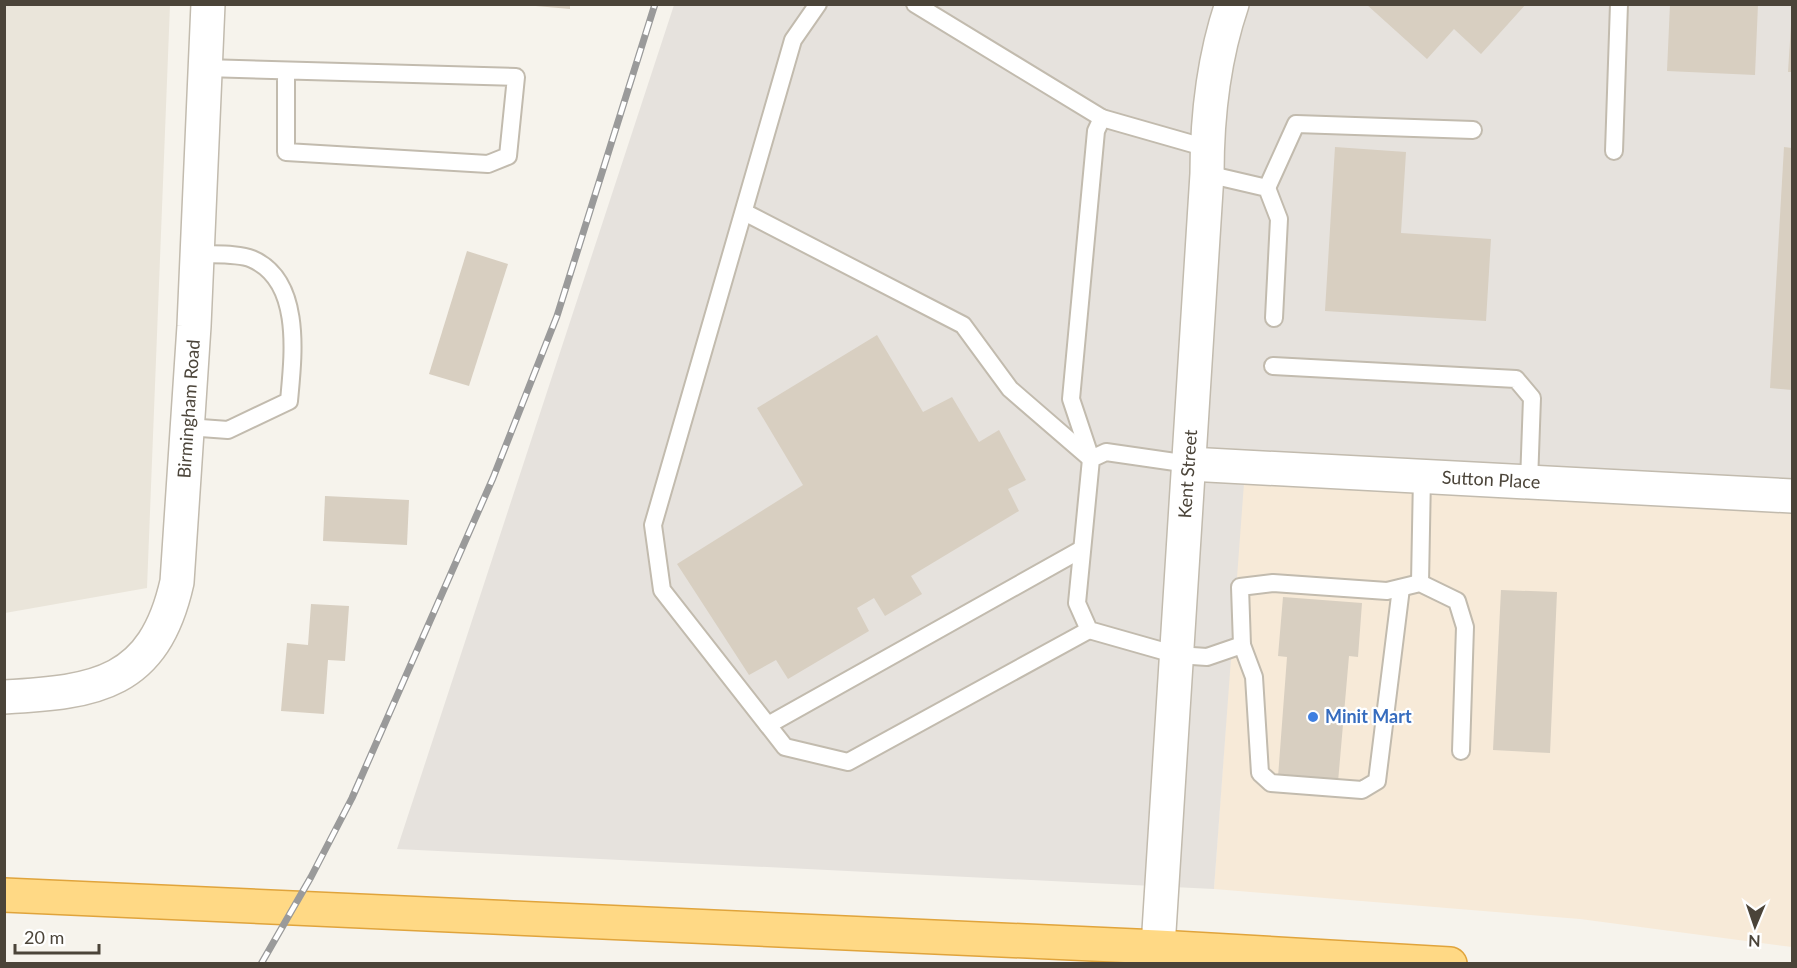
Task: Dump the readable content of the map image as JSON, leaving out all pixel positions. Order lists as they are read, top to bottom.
{
  "streets": {
    "street": ["Birmingham Road", "Kent Street", "Sutton Place"]
  },
  "crossings": [
    ["Kent Street", "Sutton Place"]
  ],
  "places": ["Minit Mart"],
  "scale_bar": "20 m",
  "north": "bottom"
}
